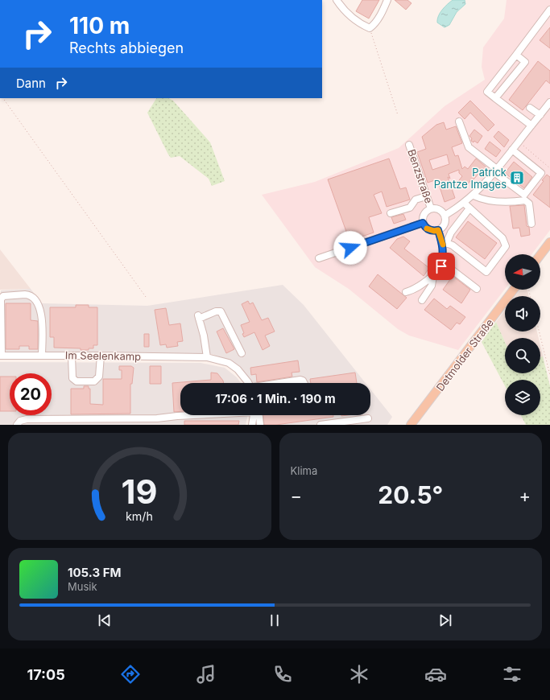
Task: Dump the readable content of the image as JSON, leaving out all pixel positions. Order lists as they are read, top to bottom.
{
  "streets": {
    "main road": ["Detmolder Straße"],
    "street": ["Benzstraße", "Im Seelenkamp"]
  },
  "places": {
    "building": ["Patrick Pantze Images"]
  },
  "north": "left",
  "page": {
    "turn": ["110 m", "Rechts abbiegen"],
    "then": "Dann",
    "limit": "20",
    "trip": "17:06 · 1 Min. · 190 m",
    "tile": "Klima",
    "heat": ["−", "20.5°", "+"],
    "song": ["105.3 FM", "Musik"],
    "tabs": "17:05",
    "gauge": ["19", "km/h"]
  }
}
